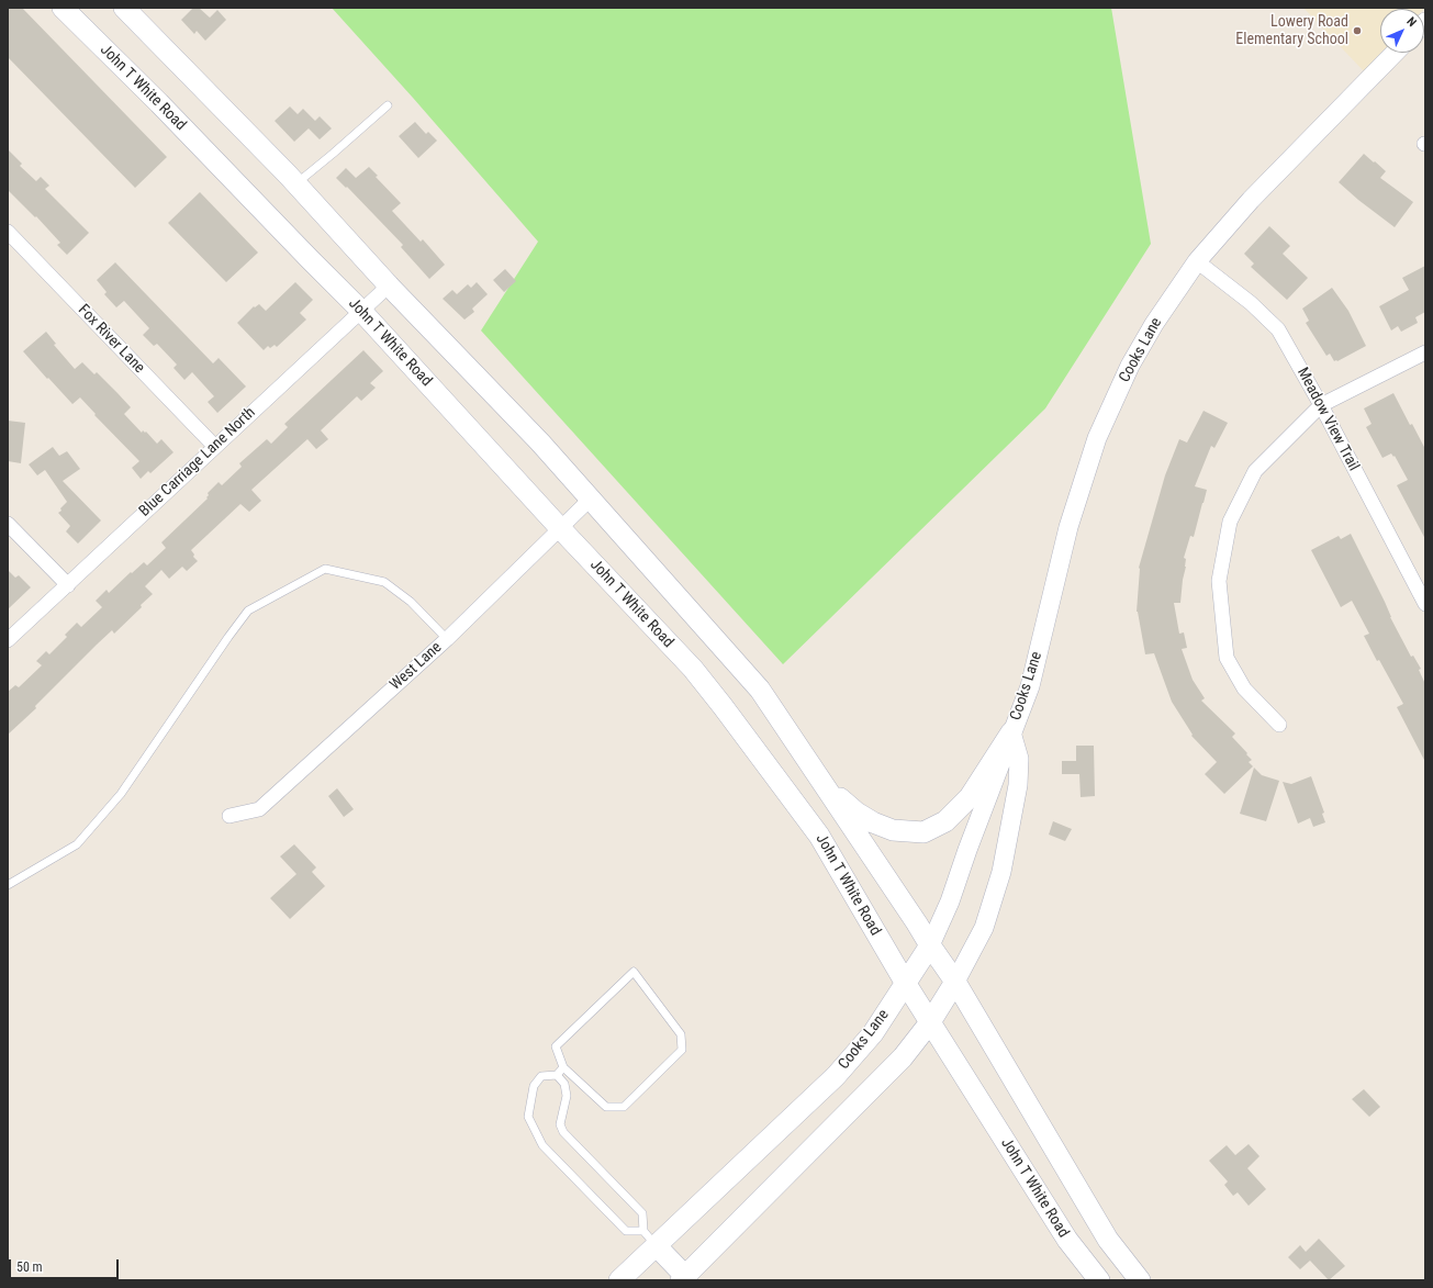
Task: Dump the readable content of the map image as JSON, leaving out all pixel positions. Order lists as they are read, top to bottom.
{
  "streets": {
    "main road": ["John T White Road", "Cooks Lane"],
    "street": [
      "Fox River Lane",
      "Meadow View Trail",
      "Blue Carriage Lane North",
      "West Lane"
    ]
  },
  "crossings": [
    ["John T White Road", "Cooks Lane"],
    ["John T White Road", "Blue Carriage Lane North"],
    ["John T White Road", "West Lane"],
    ["Fox River Lane", "Blue Carriage Lane North"],
    ["Cooks Lane", "Meadow View Trail"]
  ],
  "places": ["Lowery Road Elementary School"],
  "scale_bar": "50 m",
  "north": "top right"
}
